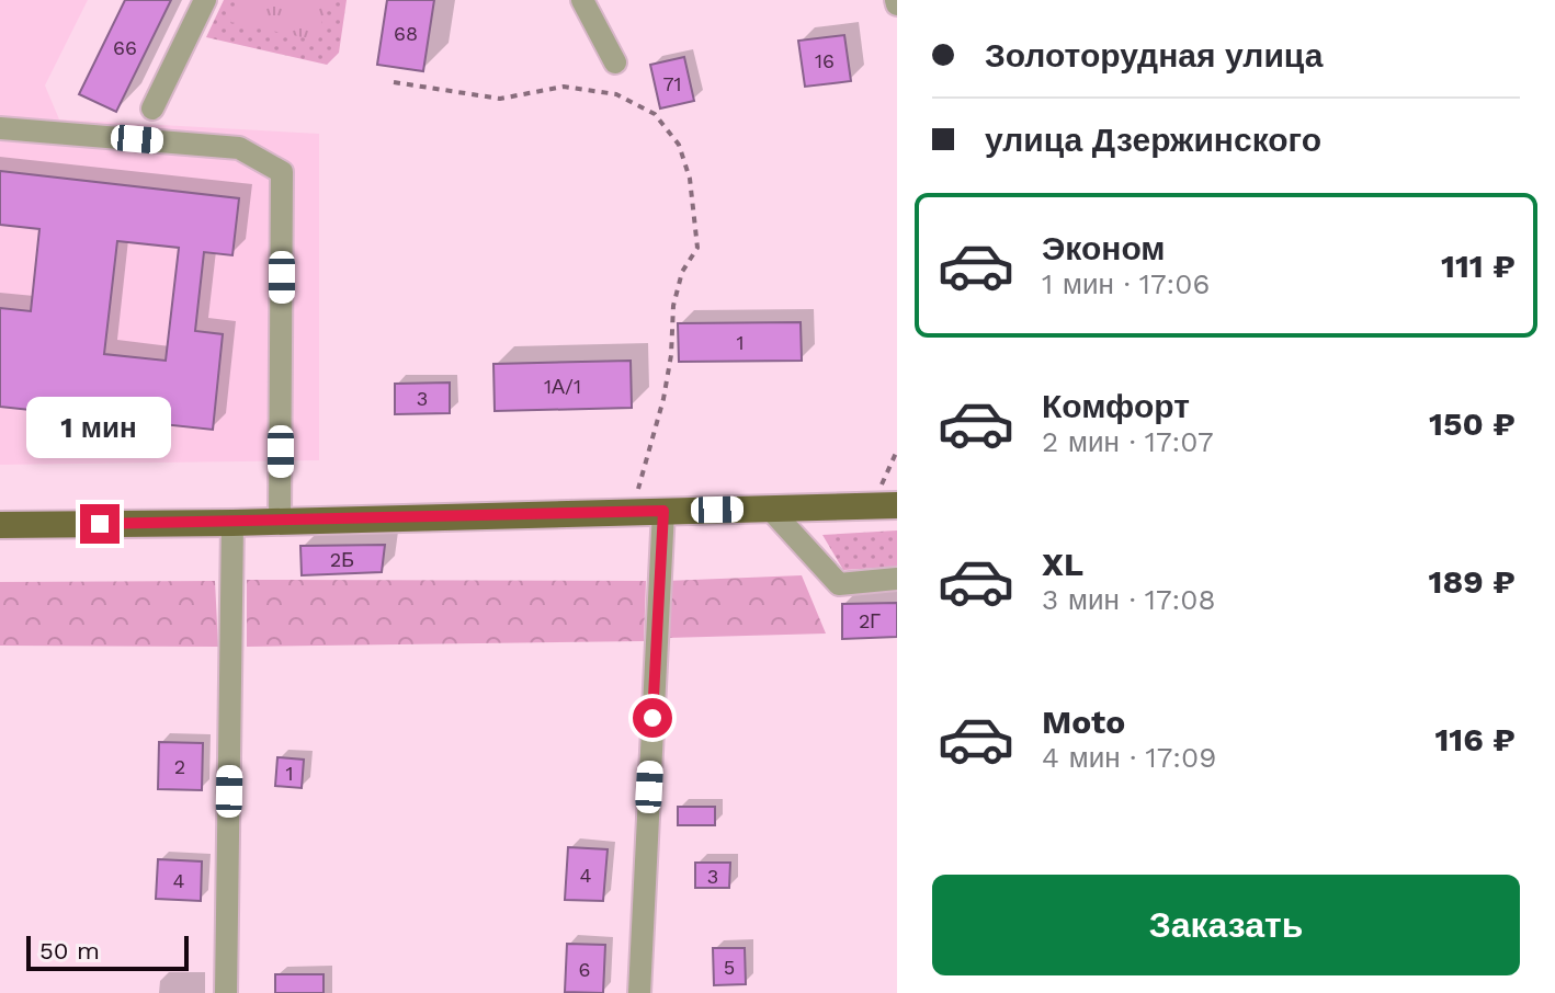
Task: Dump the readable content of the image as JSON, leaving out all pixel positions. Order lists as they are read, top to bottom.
{
  "house_numbers": [
    "68",
    "66",
    "16",
    "71",
    "1",
    "1А/1",
    "3",
    "2Б",
    "2Г",
    "2",
    "1",
    "4",
    "3",
    "4",
    "5",
    "6"
  ],
  "scale_bar": "50 m",
  "page": {
    "banner": ["Золоторудная улица", "улица Дзержинского"],
    "list": [
      {
        "name": "Эконом",
        "note": "1 мин · 17:06",
        "value": "111 ₽"
      },
      {
        "name": "Комфорт",
        "note": "2 мин · 17:07",
        "value": "150 ₽"
      },
      {
        "name": "XL",
        "note": "3 мин · 17:08",
        "value": "189 ₽"
      },
      {
        "name": "Moto",
        "note": "4 мин · 17:09",
        "value": "116 ₽"
      }
    ],
    "bubble": "1 мин",
    "buttons": "Заказать",
    "scale": "50 m"
  }
}
